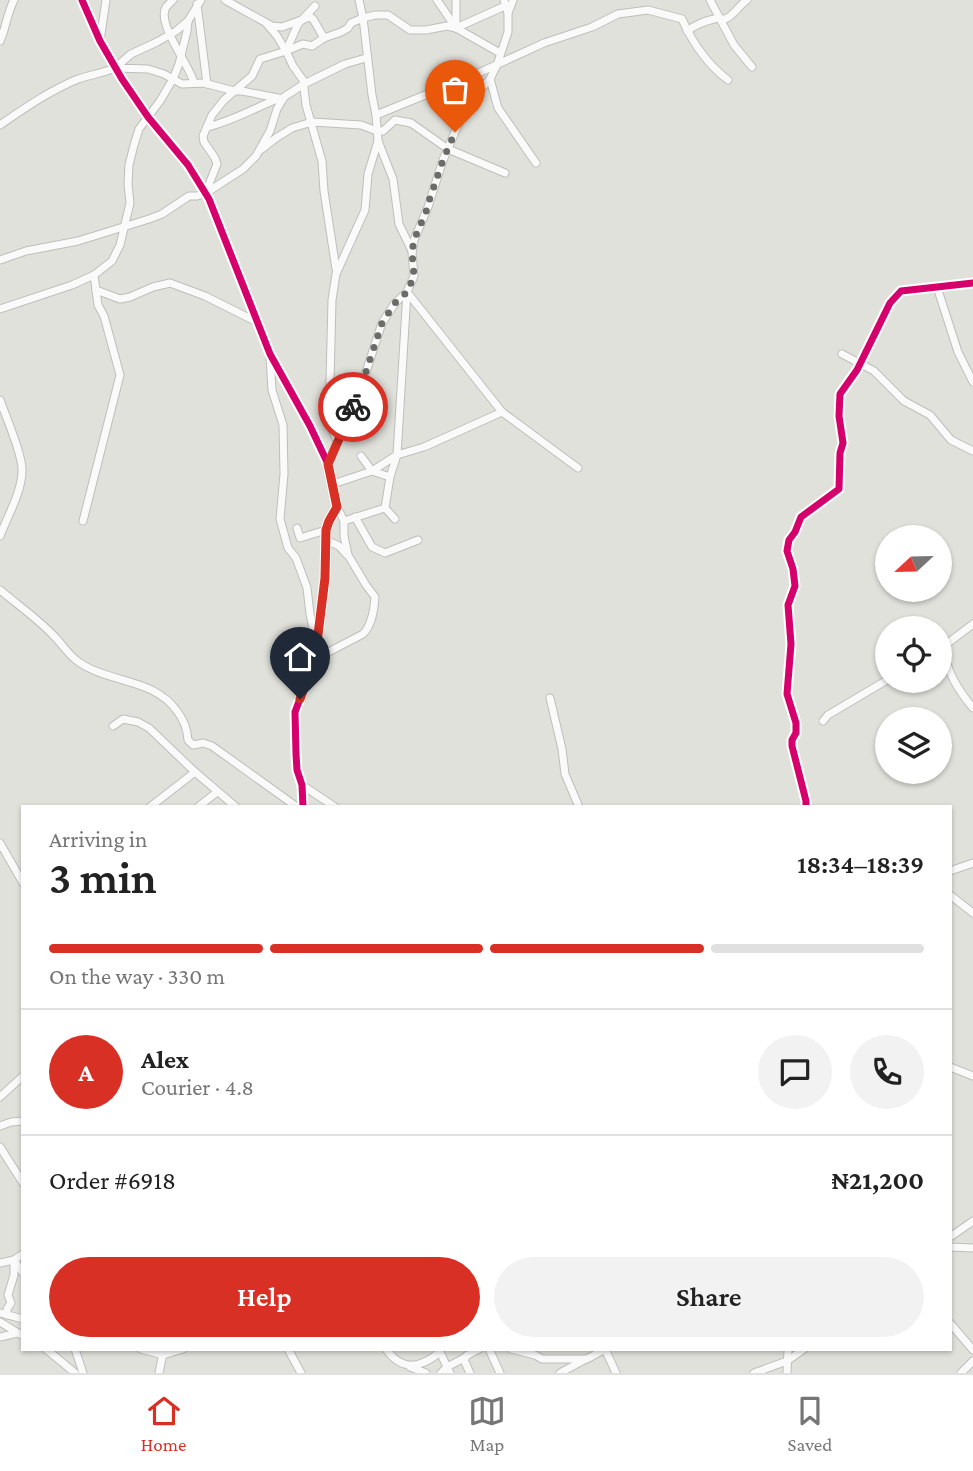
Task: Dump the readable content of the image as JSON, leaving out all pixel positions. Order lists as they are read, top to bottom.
{
  "north": "left",
  "page": {
    "heading": ["3 min", "Arriving in", "18:34–18:39"],
    "panel": [
      "Alex",
      "Courier · 4.8",
      "Order #6918",
      "₦21,200"
    ],
    "bar": "On the way · 330 m",
    "round": "A",
    "buttons": ["Help", "Share"],
    "tabs": ["Home", "Map", "Saved"]
  }
}
